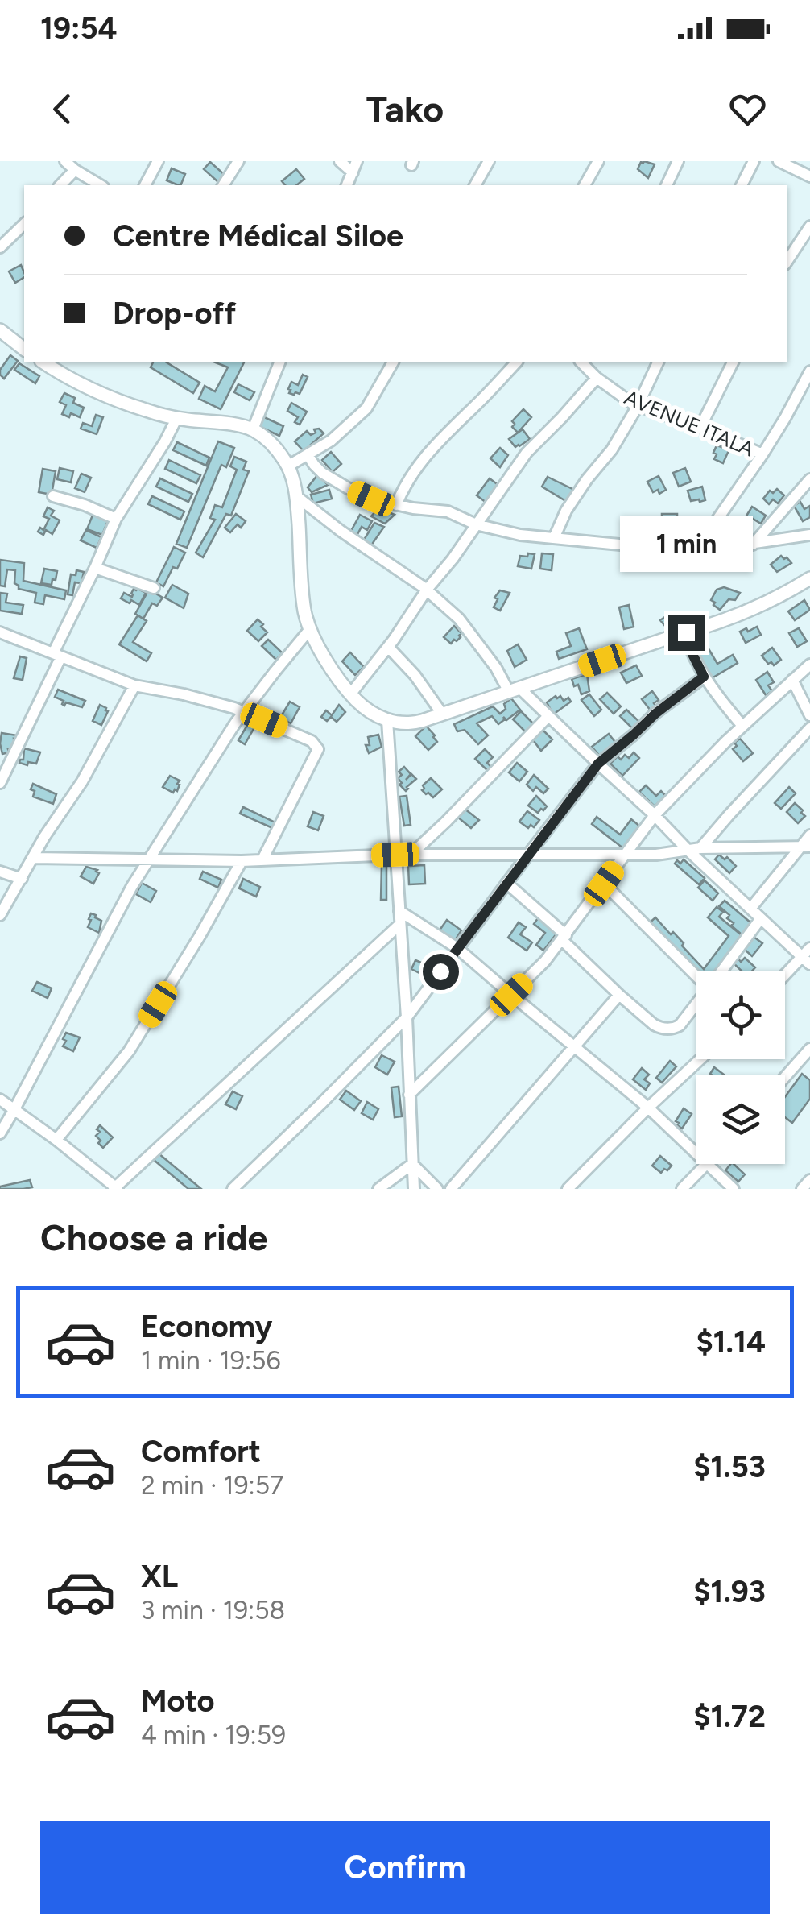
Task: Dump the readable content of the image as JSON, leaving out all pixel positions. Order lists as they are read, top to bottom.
{
  "streets": {
    "street": ["AVENUE ITALA"]
  },
  "page": {
    "status": "19:54",
    "header": "Tako",
    "banner": ["Centre Médical Siloe", "Drop-off"],
    "bubble": "1 min",
    "heading": "Choose a ride",
    "list": [
      {
        "name": "Economy",
        "note": "1 min · 19:56",
        "value": "$1.14"
      },
      {
        "name": "Comfort",
        "note": "2 min · 19:57",
        "value": "$1.53"
      },
      {
        "name": "XL",
        "note": "3 min · 19:58",
        "value": "$1.93"
      },
      {
        "name": "Moto",
        "note": "4 min · 19:59",
        "value": "$1.72"
      }
    ],
    "buttons": "Confirm"
  }
}
